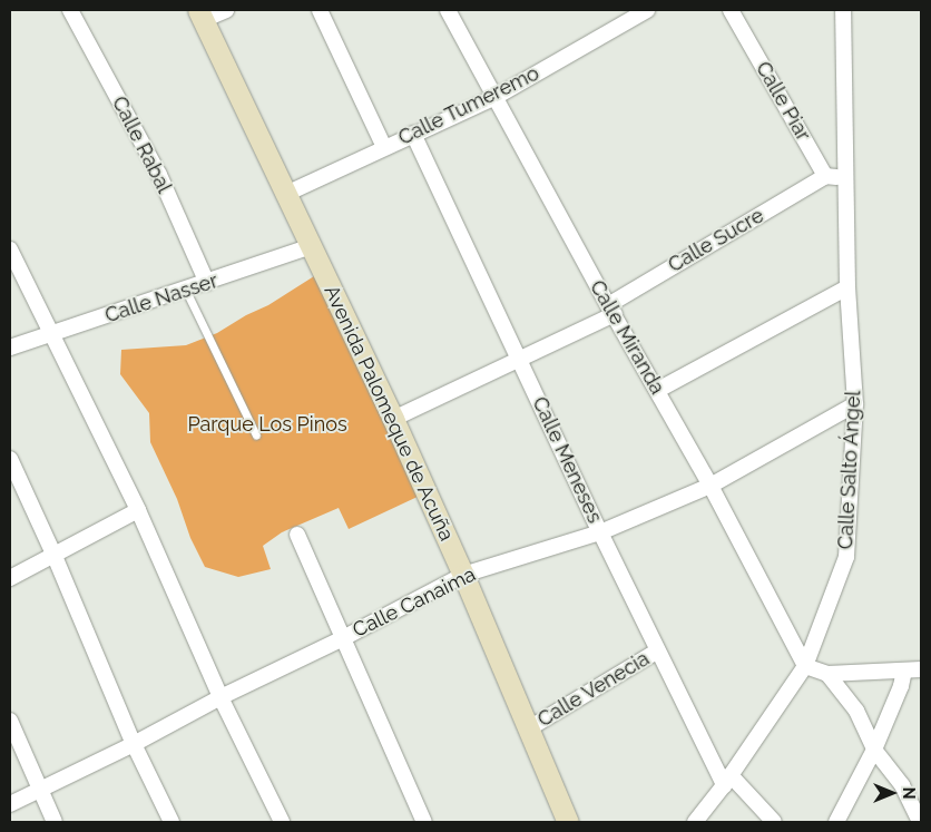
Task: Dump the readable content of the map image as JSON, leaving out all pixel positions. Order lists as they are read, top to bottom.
{
  "streets": {
    "street": [
      "Calle Piar",
      "Calle Tumeremo",
      "Calle Rabal",
      "Calle Sucre",
      "Calle Nasser",
      "Calle Miranda",
      "Avenida Palomeque de Acuña",
      "Calle Meneses",
      "Calle Salto Ángel",
      "Calle Canaima",
      "Calle Venecia"
    ]
  },
  "crossings": [
    ["Calle Piar", "Calle Sucre"],
    ["Calle Tumeremo", "Calle Miranda"],
    ["Calle Tumeremo", "Avenida Palomeque de Acuña"],
    ["Calle Tumeremo", "Calle Meneses"],
    ["Calle Rabal", "Calle Nasser"],
    ["Calle Sucre", "Calle Miranda"],
    ["Calle Sucre", "Avenida Palomeque de Acuña"],
    ["Calle Sucre", "Calle Meneses"],
    ["Calle Nasser", "Avenida Palomeque de Acuña"],
    ["Calle Miranda", "Calle Salto Ángel"],
    ["Calle Miranda", "Calle Canaima"],
    ["Avenida Palomeque de Acuña", "Calle Canaima"],
    ["Avenida Palomeque de Acuña", "Calle Venecia"],
    ["Calle Meneses", "Calle Salto Ángel"],
    ["Calle Meneses", "Calle Canaima"],
    ["Calle Meneses", "Calle Venecia"],
    ["Calle Salto Ángel", "Calle Canaima"]
  ],
  "parks": ["Parque Los Pinos"],
  "north": "right"
}
